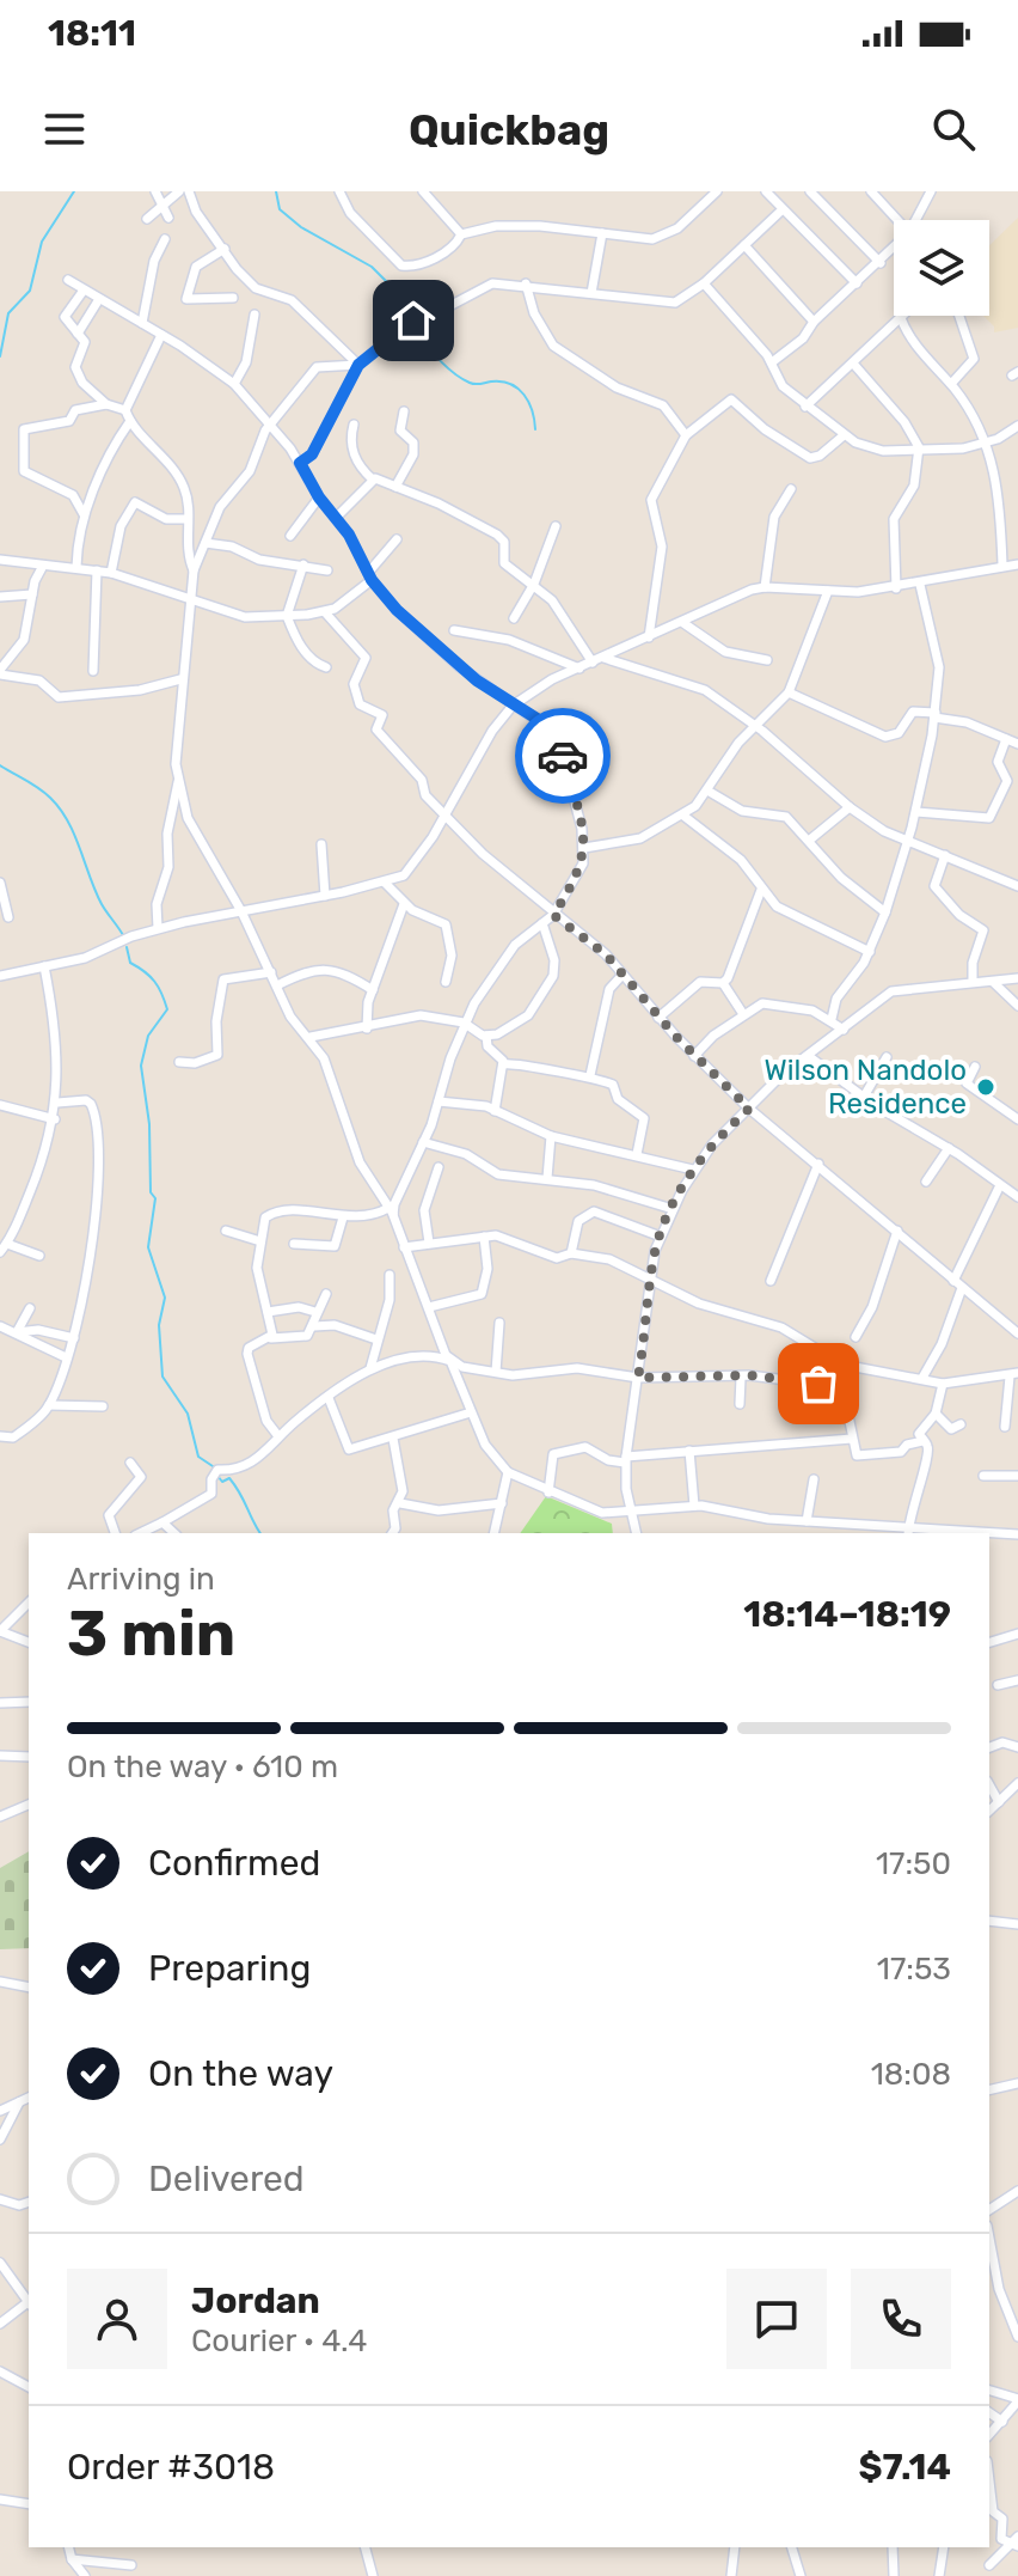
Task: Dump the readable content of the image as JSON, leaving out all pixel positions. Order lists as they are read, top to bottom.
{
  "places": ["Wilson Nandolo Residence"],
  "page": {
    "status": "18:11",
    "header": "Quickbag",
    "heading": ["3 min", "Arriving in", "18:14–18:19"],
    "panel": [
      "Jordan",
      "Courier · 4.4",
      "Order #3018",
      "$7.14"
    ],
    "bar": "On the way · 610 m",
    "list": [
      ["Confirmed", "17:50"],
      ["Preparing", "17:53"],
      ["On the way", "18:08"],
      "Delivered"
    ]
  }
}
